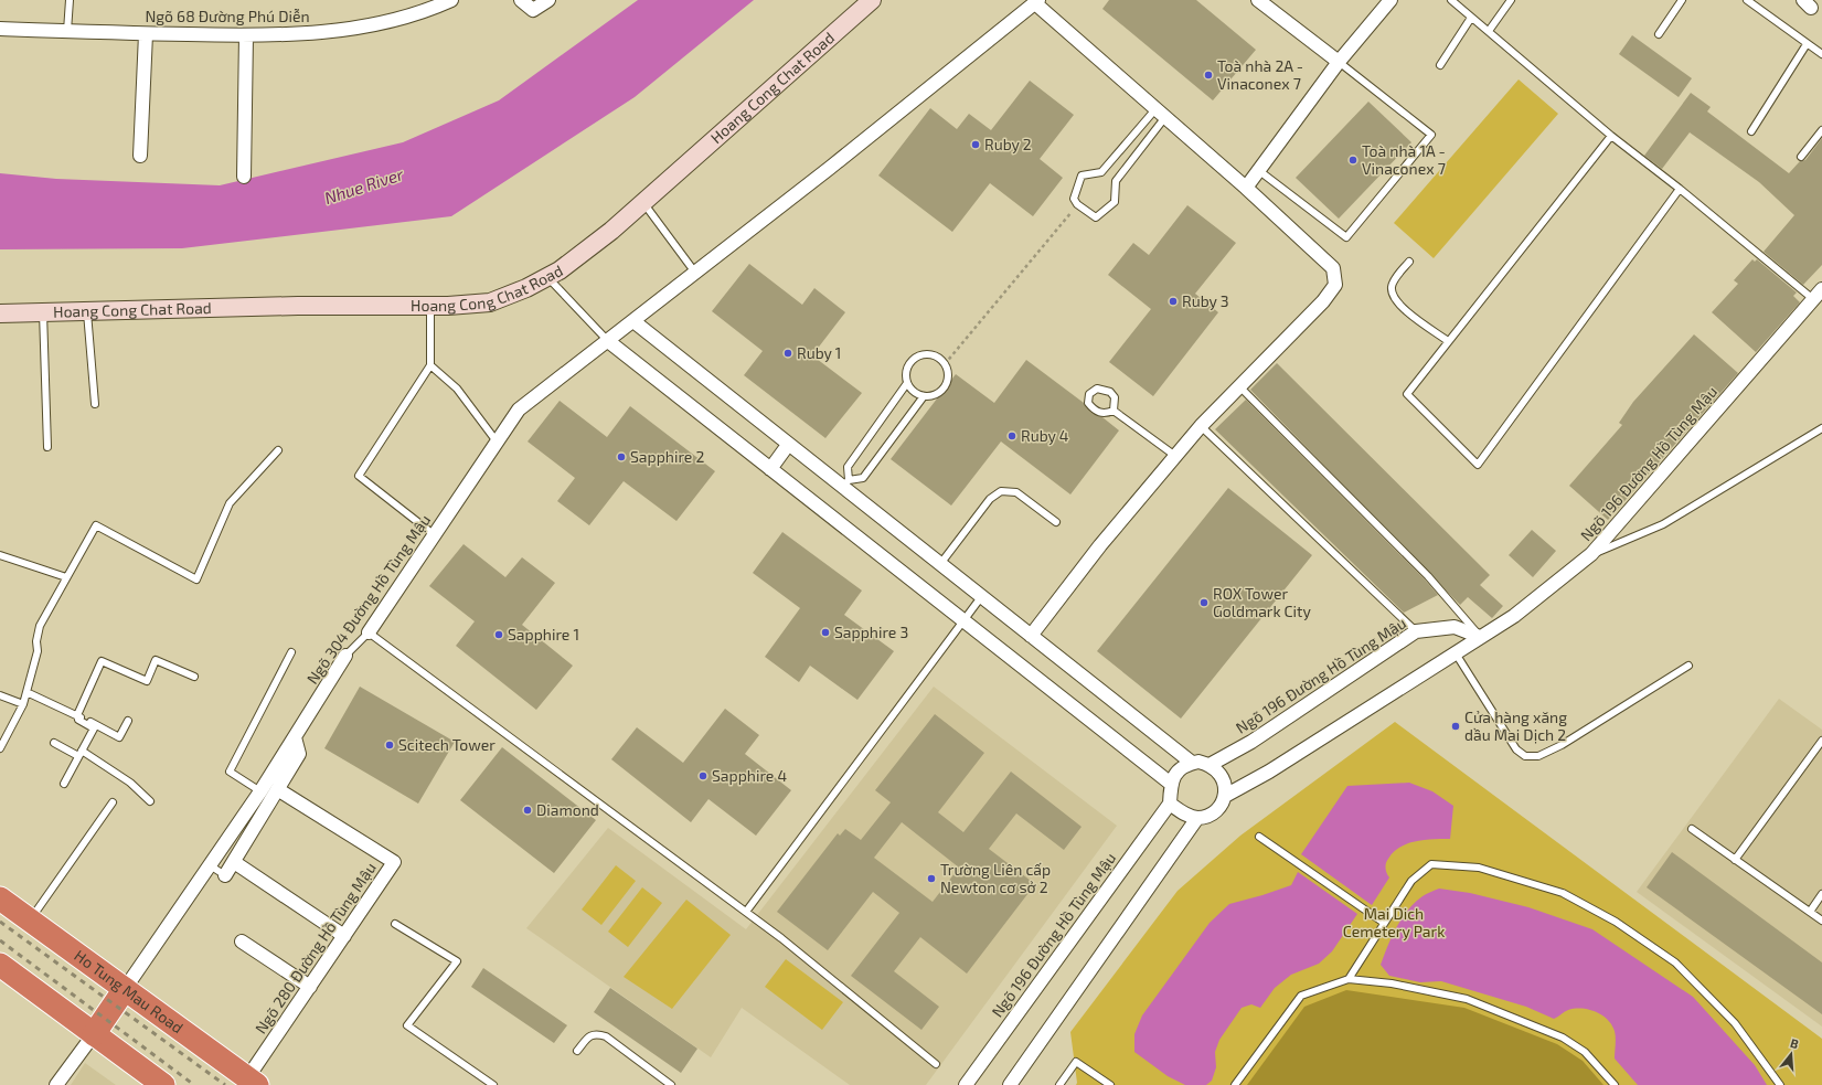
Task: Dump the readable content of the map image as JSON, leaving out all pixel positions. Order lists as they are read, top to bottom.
{
  "streets": {
    "highway": ["Ho Tung Mau Road"],
    "street": [
      "Ngõ 68 Đường Phú Diễn",
      "Hoang Cong Chat Road",
      "Ngõ 196 Đường Hồ Tùng Mậu",
      "Ngõ 304 Đường Hồ Tùng Mậu",
      "Ngõ 280 Đường Hồ Tùng Mậu"
    ]
  },
  "crossings": [
    ["Ngõ 304 Đường Hồ Tùng Mậu", "Ho Tung Mau Road"],
    ["Ngõ 280 Đường Hồ Tùng Mậu", "Ho Tung Mau Road"]
  ],
  "water": ["Nhue River"],
  "parks": ["Mai Dich Cemetery Park"],
  "places": [
    "Toà nhà 2A - Vinaconex 7",
    "Ruby 2",
    "Toà nhà 1A - Vinaconex 7",
    "Ruby 3",
    "Ruby 1",
    "Ruby 4",
    "Sapphire 2",
    "ROX Tower Goldmark City",
    "Sapphire 3",
    "Sapphire 1",
    "Cửa hàng xăng dầu Mai Dịch 2",
    "Scitech Tower",
    "Sapphire 4",
    "Diamond",
    "Trường Liên cấp Newton cơ sở 2"
  ],
  "north": "top"
}
